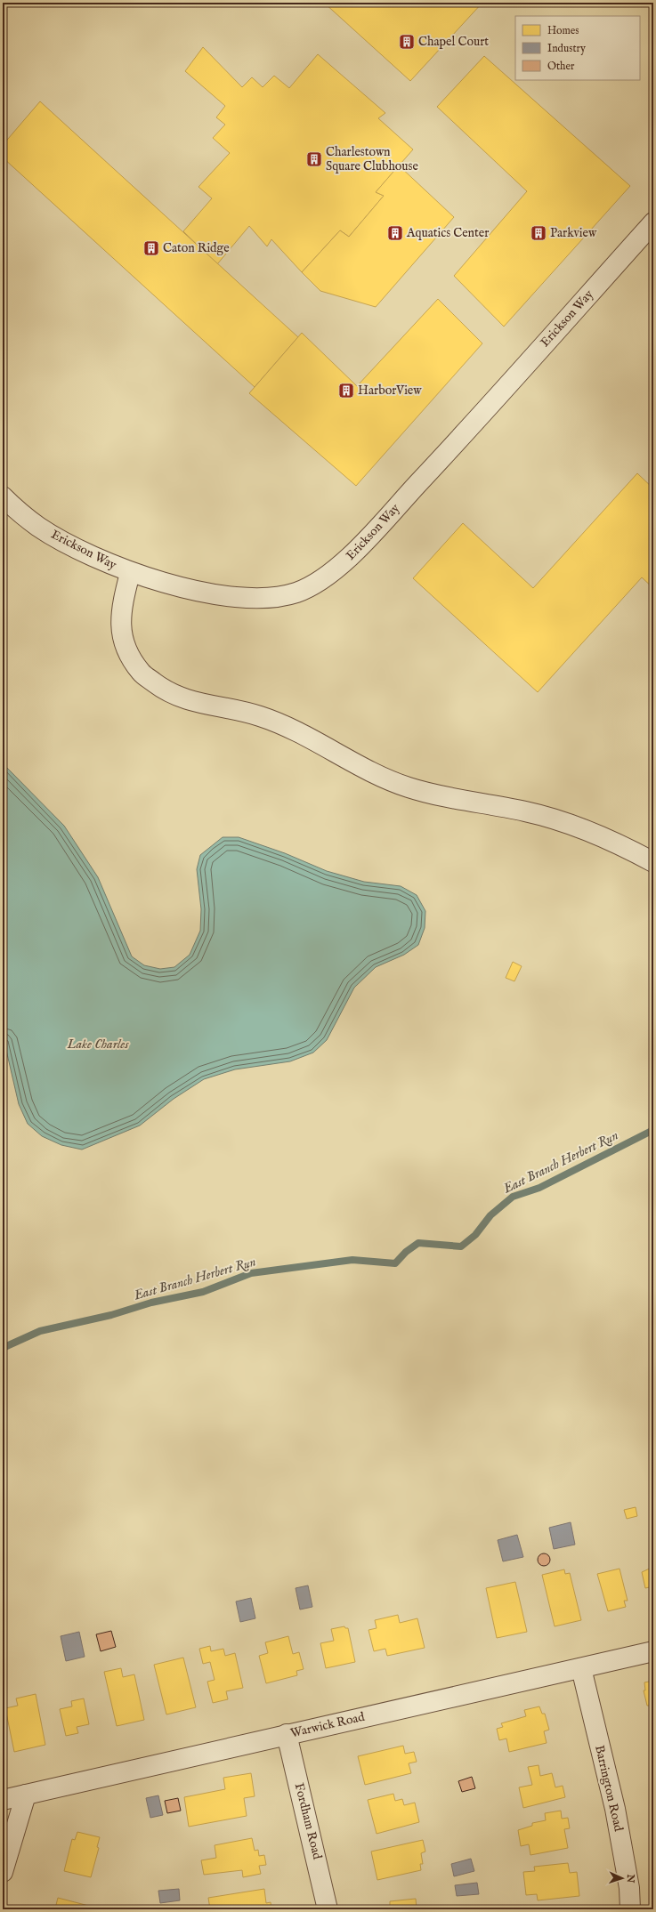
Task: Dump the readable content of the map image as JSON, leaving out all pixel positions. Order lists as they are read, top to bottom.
{
  "streets": {
    "street": [
      "Erickson Way",
      "Warwick Road",
      "Barrington Road",
      "Fordham Road"
    ]
  },
  "crossings": [
    ["Warwick Road", "Barrington Road"],
    ["Warwick Road", "Fordham Road"]
  ],
  "water": ["Lake Charles", "East Branch Herbert Run"],
  "places": {
    "building": [
      "Chapel Court",
      "Charlestown Square Clubhouse",
      "Aquatics Center",
      "Parkview",
      "Caton Ridge",
      "HarborView"
    ]
  },
  "legend": ["Homes", "Industry", "Other"],
  "north": "right"
}
